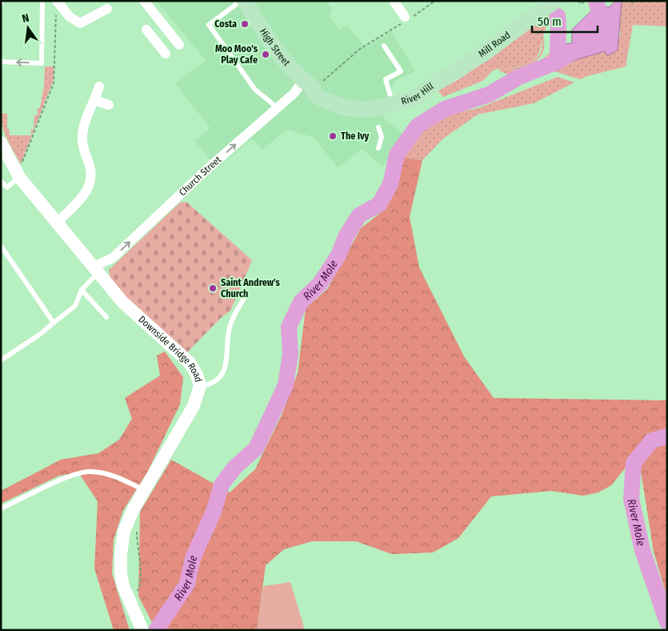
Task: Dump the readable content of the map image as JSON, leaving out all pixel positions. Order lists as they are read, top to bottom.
{
  "streets": {
    "main road": ["Mill Road", "High Street", "River Hill"],
    "street": ["Church Street", "Downside Bridge Road"]
  },
  "crossings": [
    ["Mill Road", "River Hill"],
    ["High Street", "River Hill"],
    ["High Street", "Church Street"],
    ["River Hill", "Church Street"],
    ["Church Street", "Downside Bridge Road"]
  ],
  "one_way": ["Church Street"],
  "water": ["River Mole"],
  "places": [
    "Costa",
    "Moo Moo's Play Cafe",
    "The Ivy",
    "Saint Andrew's Church"
  ],
  "scale_bar": "50 m",
  "north": "top"
}
